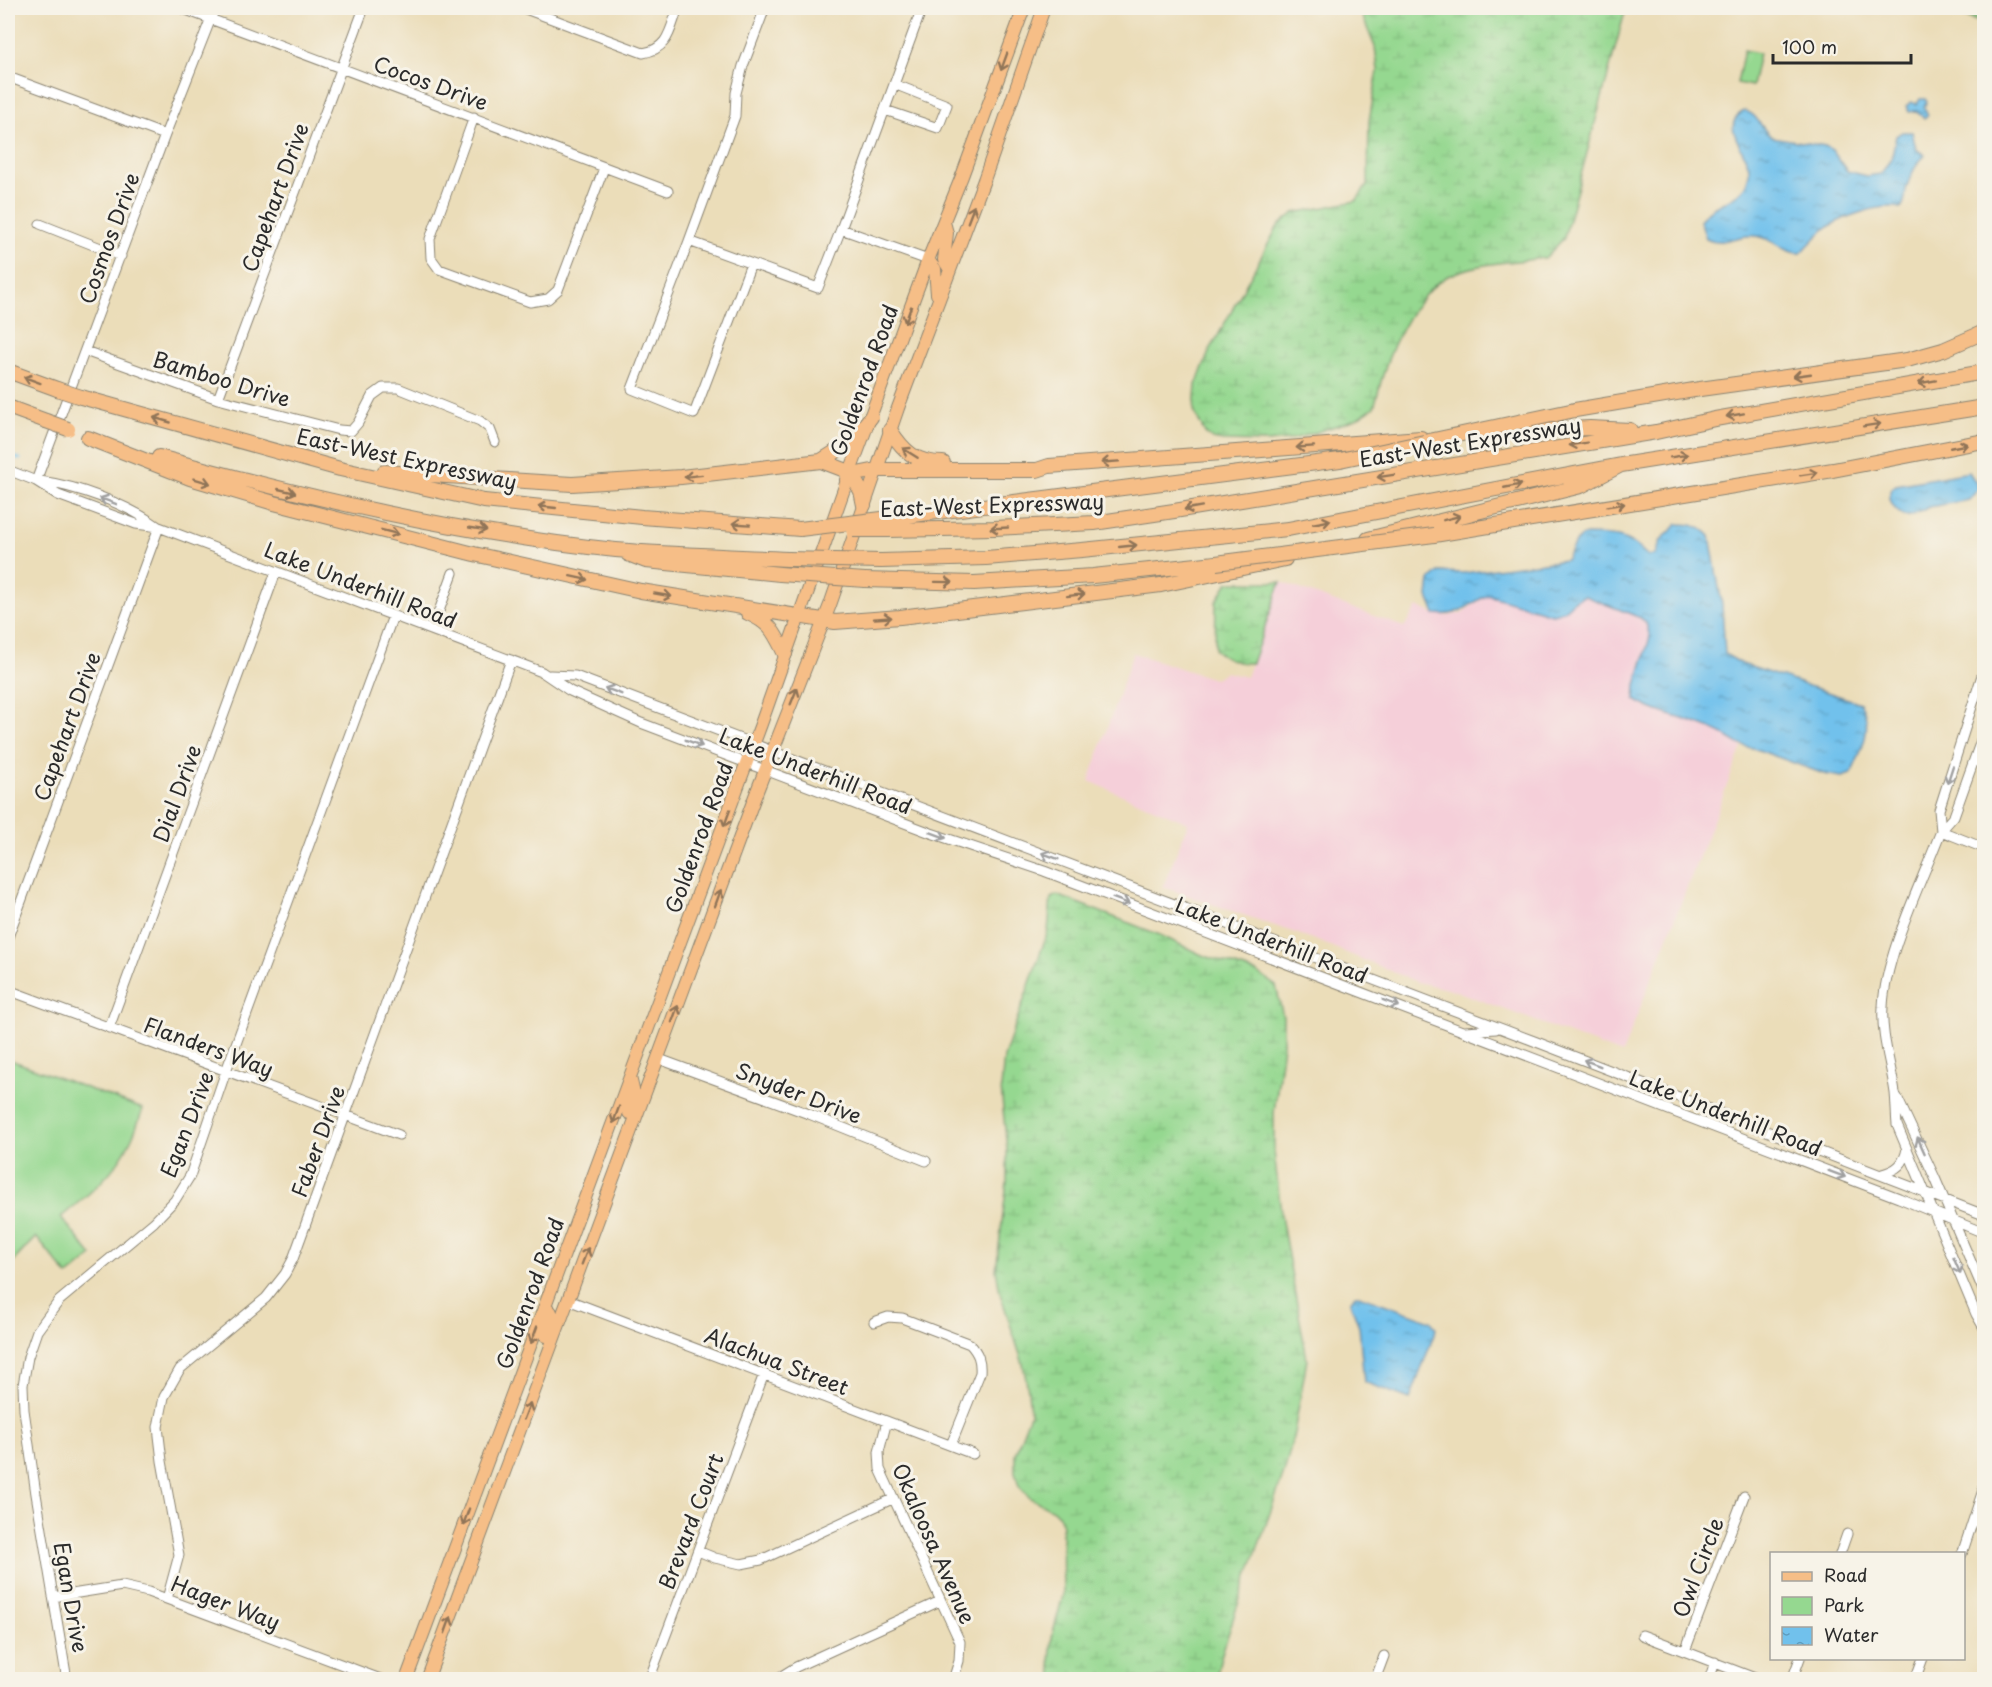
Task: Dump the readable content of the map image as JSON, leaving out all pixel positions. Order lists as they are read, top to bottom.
{
  "streets": {
    "highway": ["East-West Expressway"],
    "main road": ["Goldenrod Road"],
    "street": [
      "Cocos Drive",
      "Capehart Drive",
      "Cosmos Drive",
      "Bamboo Drive",
      "Lake Underhill Road",
      "Dial Drive",
      "Flanders Way",
      "Snyder Drive",
      "Egan Drive",
      "Faber Drive",
      "Alachua Street",
      "Brevard Court",
      "Okaloosa Avenue",
      "Owl Circle",
      "Hager Way"
    ]
  },
  "crossings": [
    ["Cocos Drive", "Capehart Drive"],
    ["Cocos Drive", "Cosmos Drive"],
    ["Capehart Drive", "Bamboo Drive"],
    ["Capehart Drive", "Lake Underhill Road"],
    ["Cosmos Drive", "Bamboo Drive"],
    ["Cosmos Drive", "Lake Underhill Road"],
    ["Goldenrod Road", "Lake Underhill Road"],
    ["Goldenrod Road", "Snyder Drive"],
    ["Goldenrod Road", "Alachua Street"],
    ["Lake Underhill Road", "Dial Drive"],
    ["Lake Underhill Road", "Egan Drive"],
    ["Lake Underhill Road", "Faber Drive"],
    ["Dial Drive", "Flanders Way"],
    ["Flanders Way", "Egan Drive"],
    ["Flanders Way", "Faber Drive"],
    ["Egan Drive", "Hager Way"],
    ["Faber Drive", "Hager Way"],
    ["Alachua Street", "Brevard Court"],
    ["Alachua Street", "Okaloosa Avenue"]
  ],
  "legend": ["Road", "Park", "Water"],
  "scale_bar": "100 m"
}
